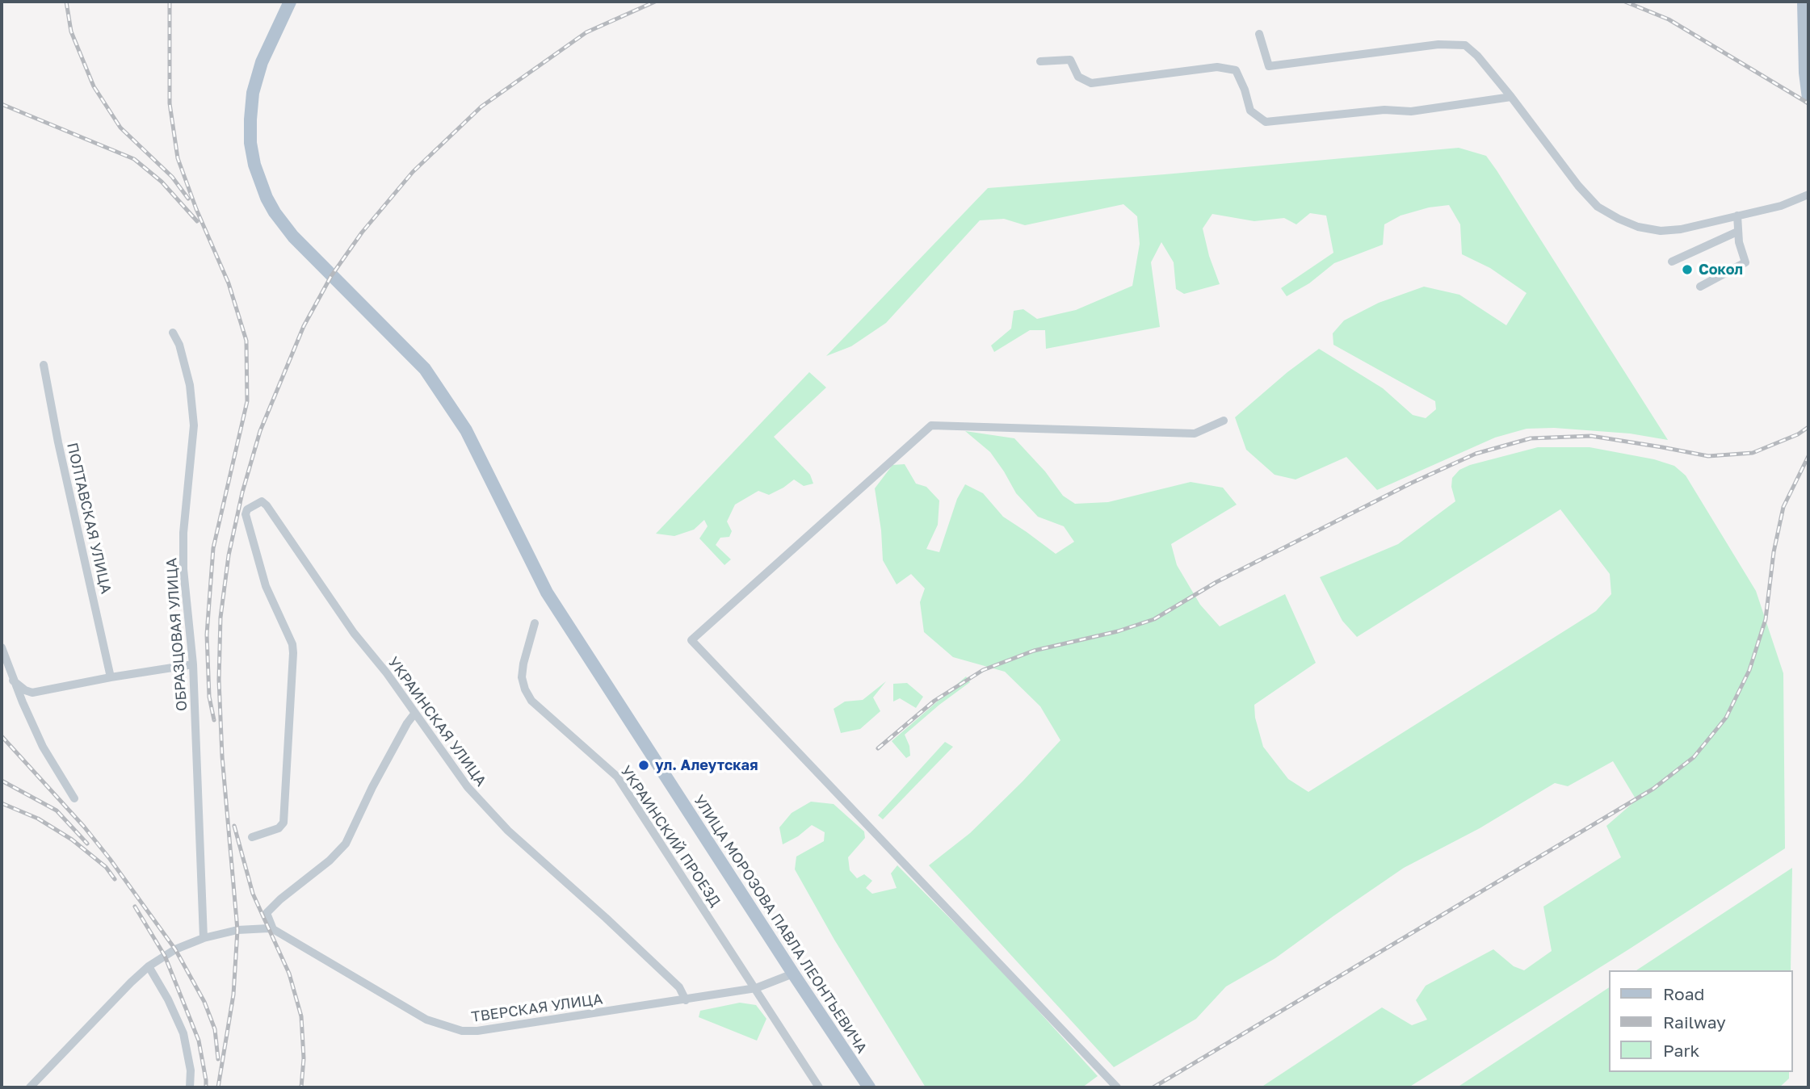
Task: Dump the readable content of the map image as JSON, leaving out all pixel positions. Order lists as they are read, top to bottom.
{
  "streets": {
    "main road": ["УЛИЦА МОРОЗОВА ПАВЛА ЛЕОНТЬЕВИЧА"],
    "street": [
      "ПОЛТАВСКАЯ УЛИЦА",
      "ОБРАЗЦОВАЯ УЛИЦА",
      "УКРАИНСКАЯ УЛИЦА",
      "УКРАИНСКИЙ ПРОЕЗД",
      "ТВЕРСКАЯ УЛИЦА"
    ]
  },
  "crossings": [
    ["УКРАИНСКАЯ УЛИЦА", "ТВЕРСКАЯ УЛИЦА"],
    ["УКРАИНСКИЙ ПРОЕЗД", "ТВЕРСКАЯ УЛИЦА"],
    ["УЛИЦА МОРОЗОВА ПАВЛА ЛЕОНТЬЕВИЧА", "ТВЕРСКАЯ УЛИЦА"]
  ],
  "places": ["Сокол", "ул. Алеутская"],
  "legend": ["Road", "Railway", "Park"]
}
